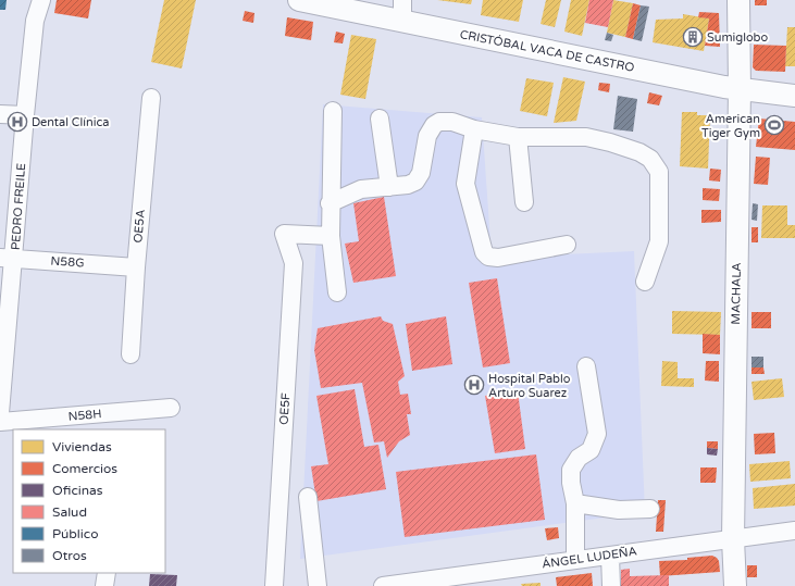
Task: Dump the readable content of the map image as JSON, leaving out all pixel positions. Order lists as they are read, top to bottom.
{
  "streets": {
    "main road": ["CRISTÓBAL VACA DE CASTRO", "MACHALA"],
    "street": [
      "PEDRO FREILE",
      "OE5A",
      "N58G",
      "OE5F",
      "N58H",
      "ÁNGEL LUDEÑA"
    ]
  },
  "crossings": [
    ["CRISTÓBAL VACA DE CASTRO", "MACHALA"],
    ["PEDRO FREILE", "N58G"],
    ["OE5A", "N58G"],
    ["MACHALA", "ÁNGEL LUDEÑA"]
  ],
  "places": {
    "building": ["Sumiglobo"],
    "hospital": ["Dental Clínica", "Hospital Pablo Arturo Suarez"],
    "sports": ["American Tiger Gym"]
  },
  "legend": [
    "Viviendas",
    "Comercios",
    "Oficinas",
    "Salud",
    "Público",
    "Otros"
  ]
}
